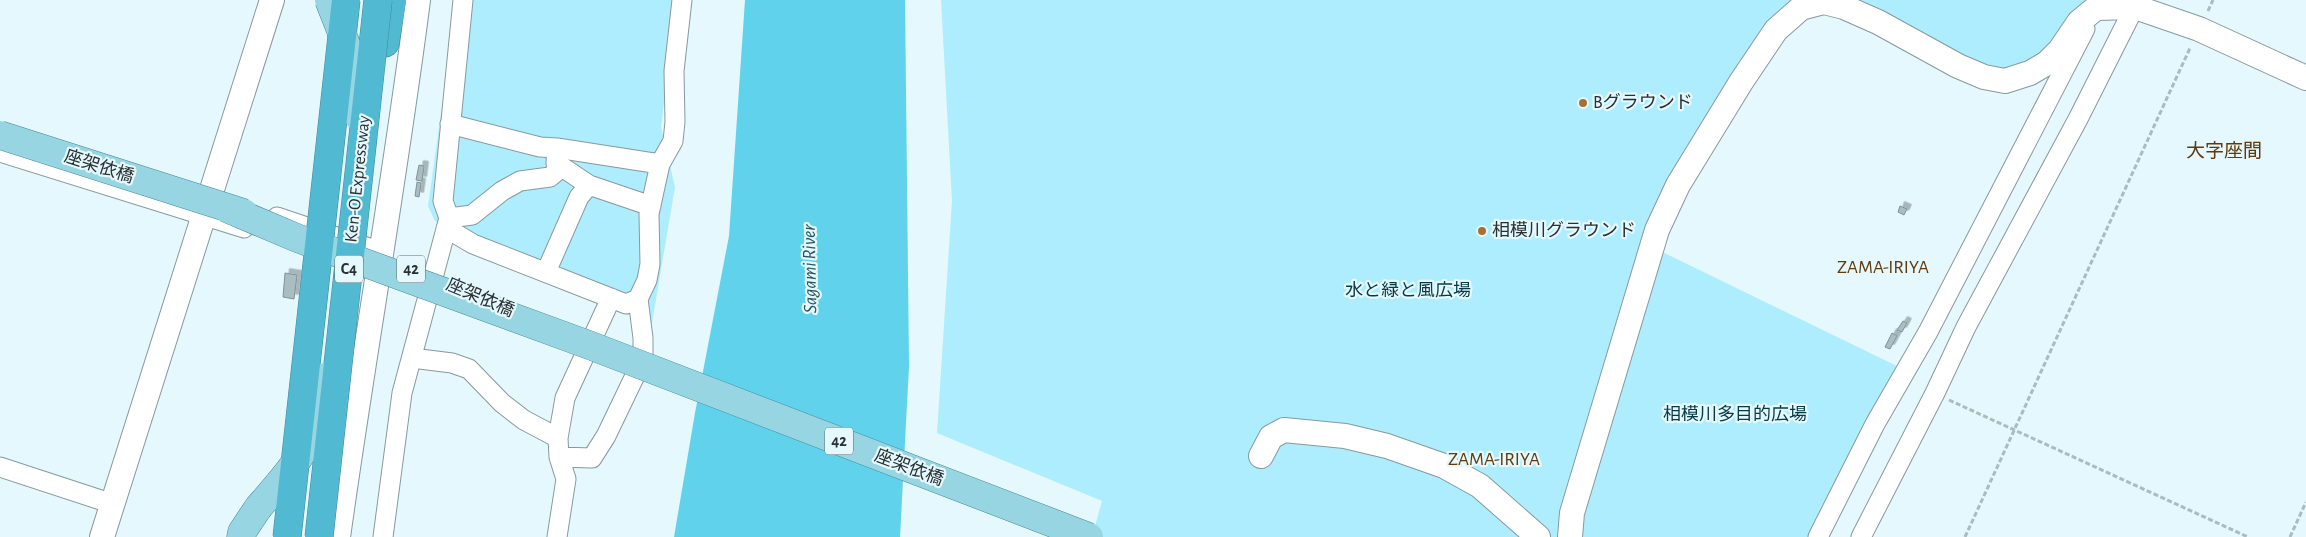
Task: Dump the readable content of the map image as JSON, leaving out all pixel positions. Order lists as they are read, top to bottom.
{
  "streets": {
    "highway": ["Ken-O Expressway", "C4"],
    "main road": ["座架依橋", "42"]
  },
  "districts": ["大字座間", "ZAMA-IRIYA", "ZAMA-IRIYA"],
  "water": ["Sagami River"],
  "parks": ["水と緑と風広場", "相模川多目的広場"],
  "places": ["Bグラウンド", "相模川グラウンド"]
}
